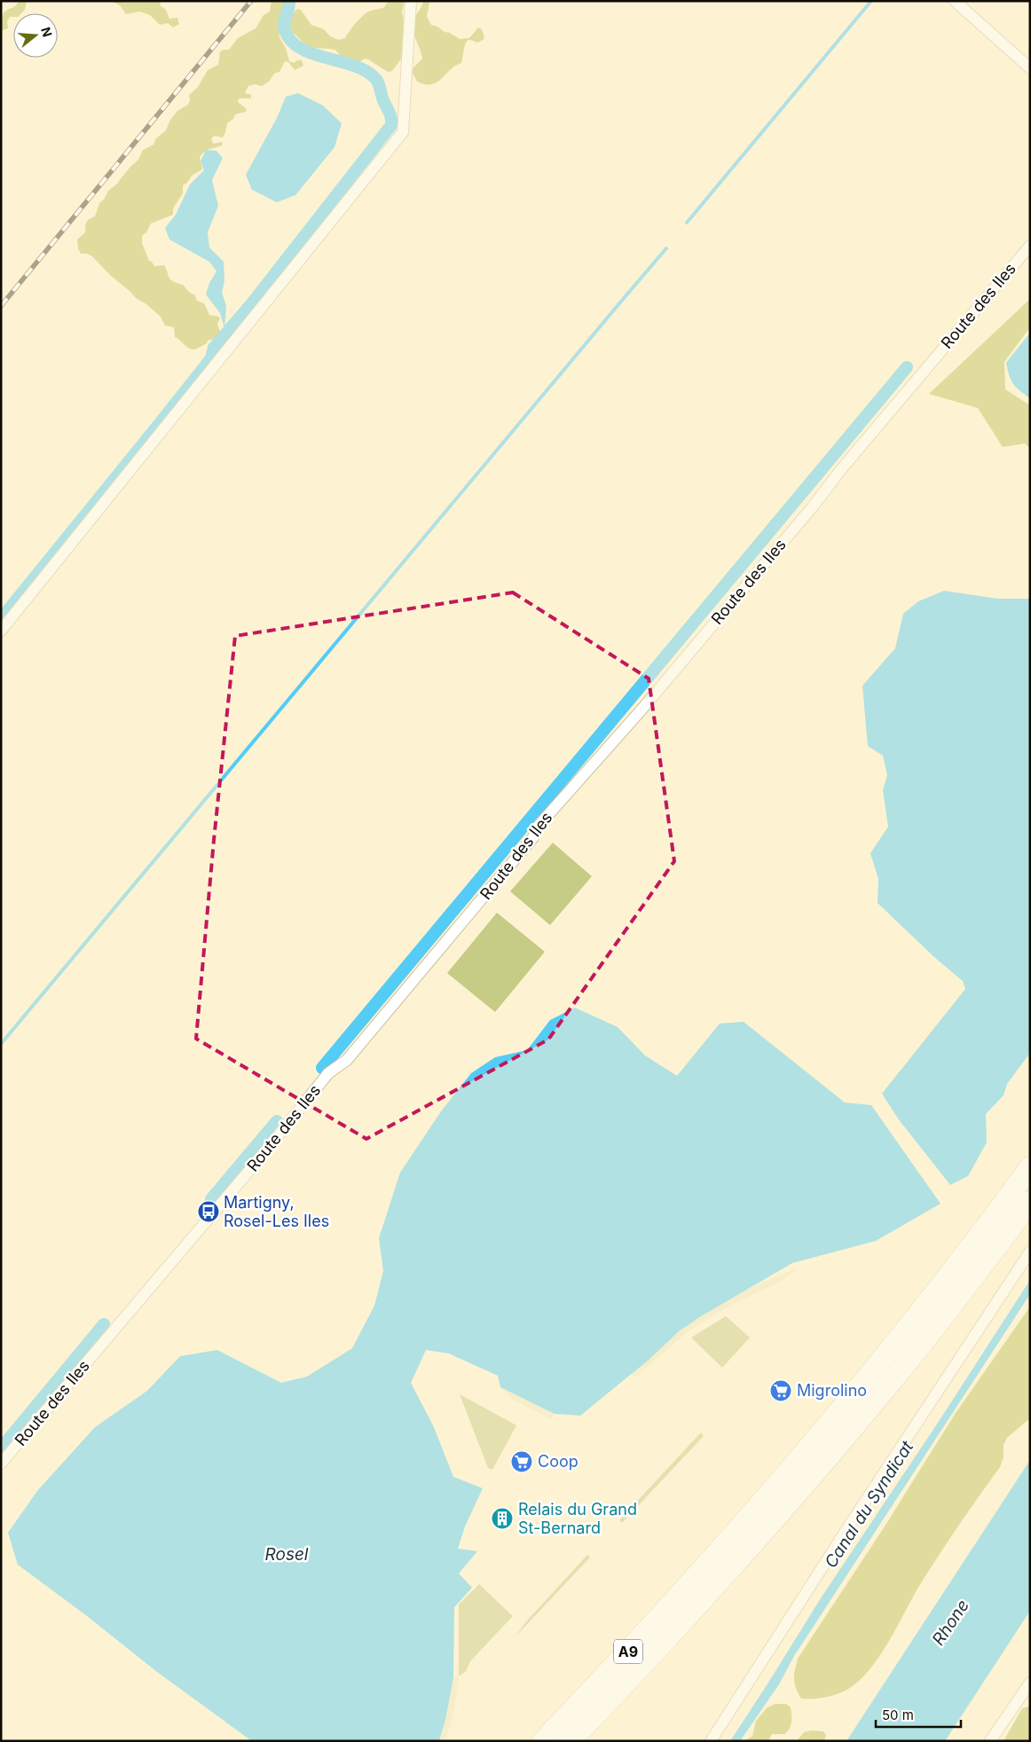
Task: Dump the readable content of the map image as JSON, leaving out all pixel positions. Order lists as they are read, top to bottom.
{
  "streets": {
    "highway": ["A9"],
    "street": ["Route des Iles"]
  },
  "water": ["Canal du Syndicat", "Rosel", "Rhone"],
  "places": {
    "bus stop": ["Martigny, Rosel-Les Iles"],
    "supermarket": ["Migrolino", "Coop"],
    "building": ["Relais du Grand St-Bernard"]
  },
  "scale_bar": "50 m",
  "north": "right"
}
